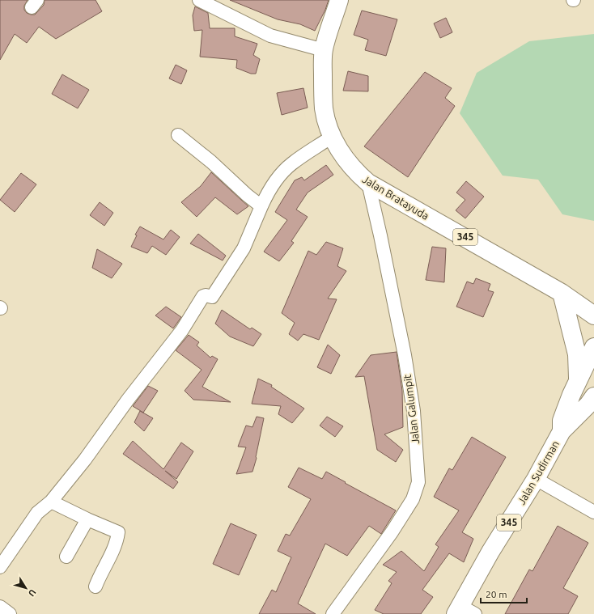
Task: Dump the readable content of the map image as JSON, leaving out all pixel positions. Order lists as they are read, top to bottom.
{
  "streets": {
    "main road": ["Jalan Bratayuda", "345", "Jalan Sudirman"],
    "street": ["Jalan Galumpit"]
  },
  "crossings": [
    ["Jalan Bratayuda", "345"],
    ["Jalan Bratayuda", "Jalan Galumpit"],
    ["345", "Jalan Sudirman"]
  ],
  "scale_bar": "20 m",
  "north": "bottom right"
}
